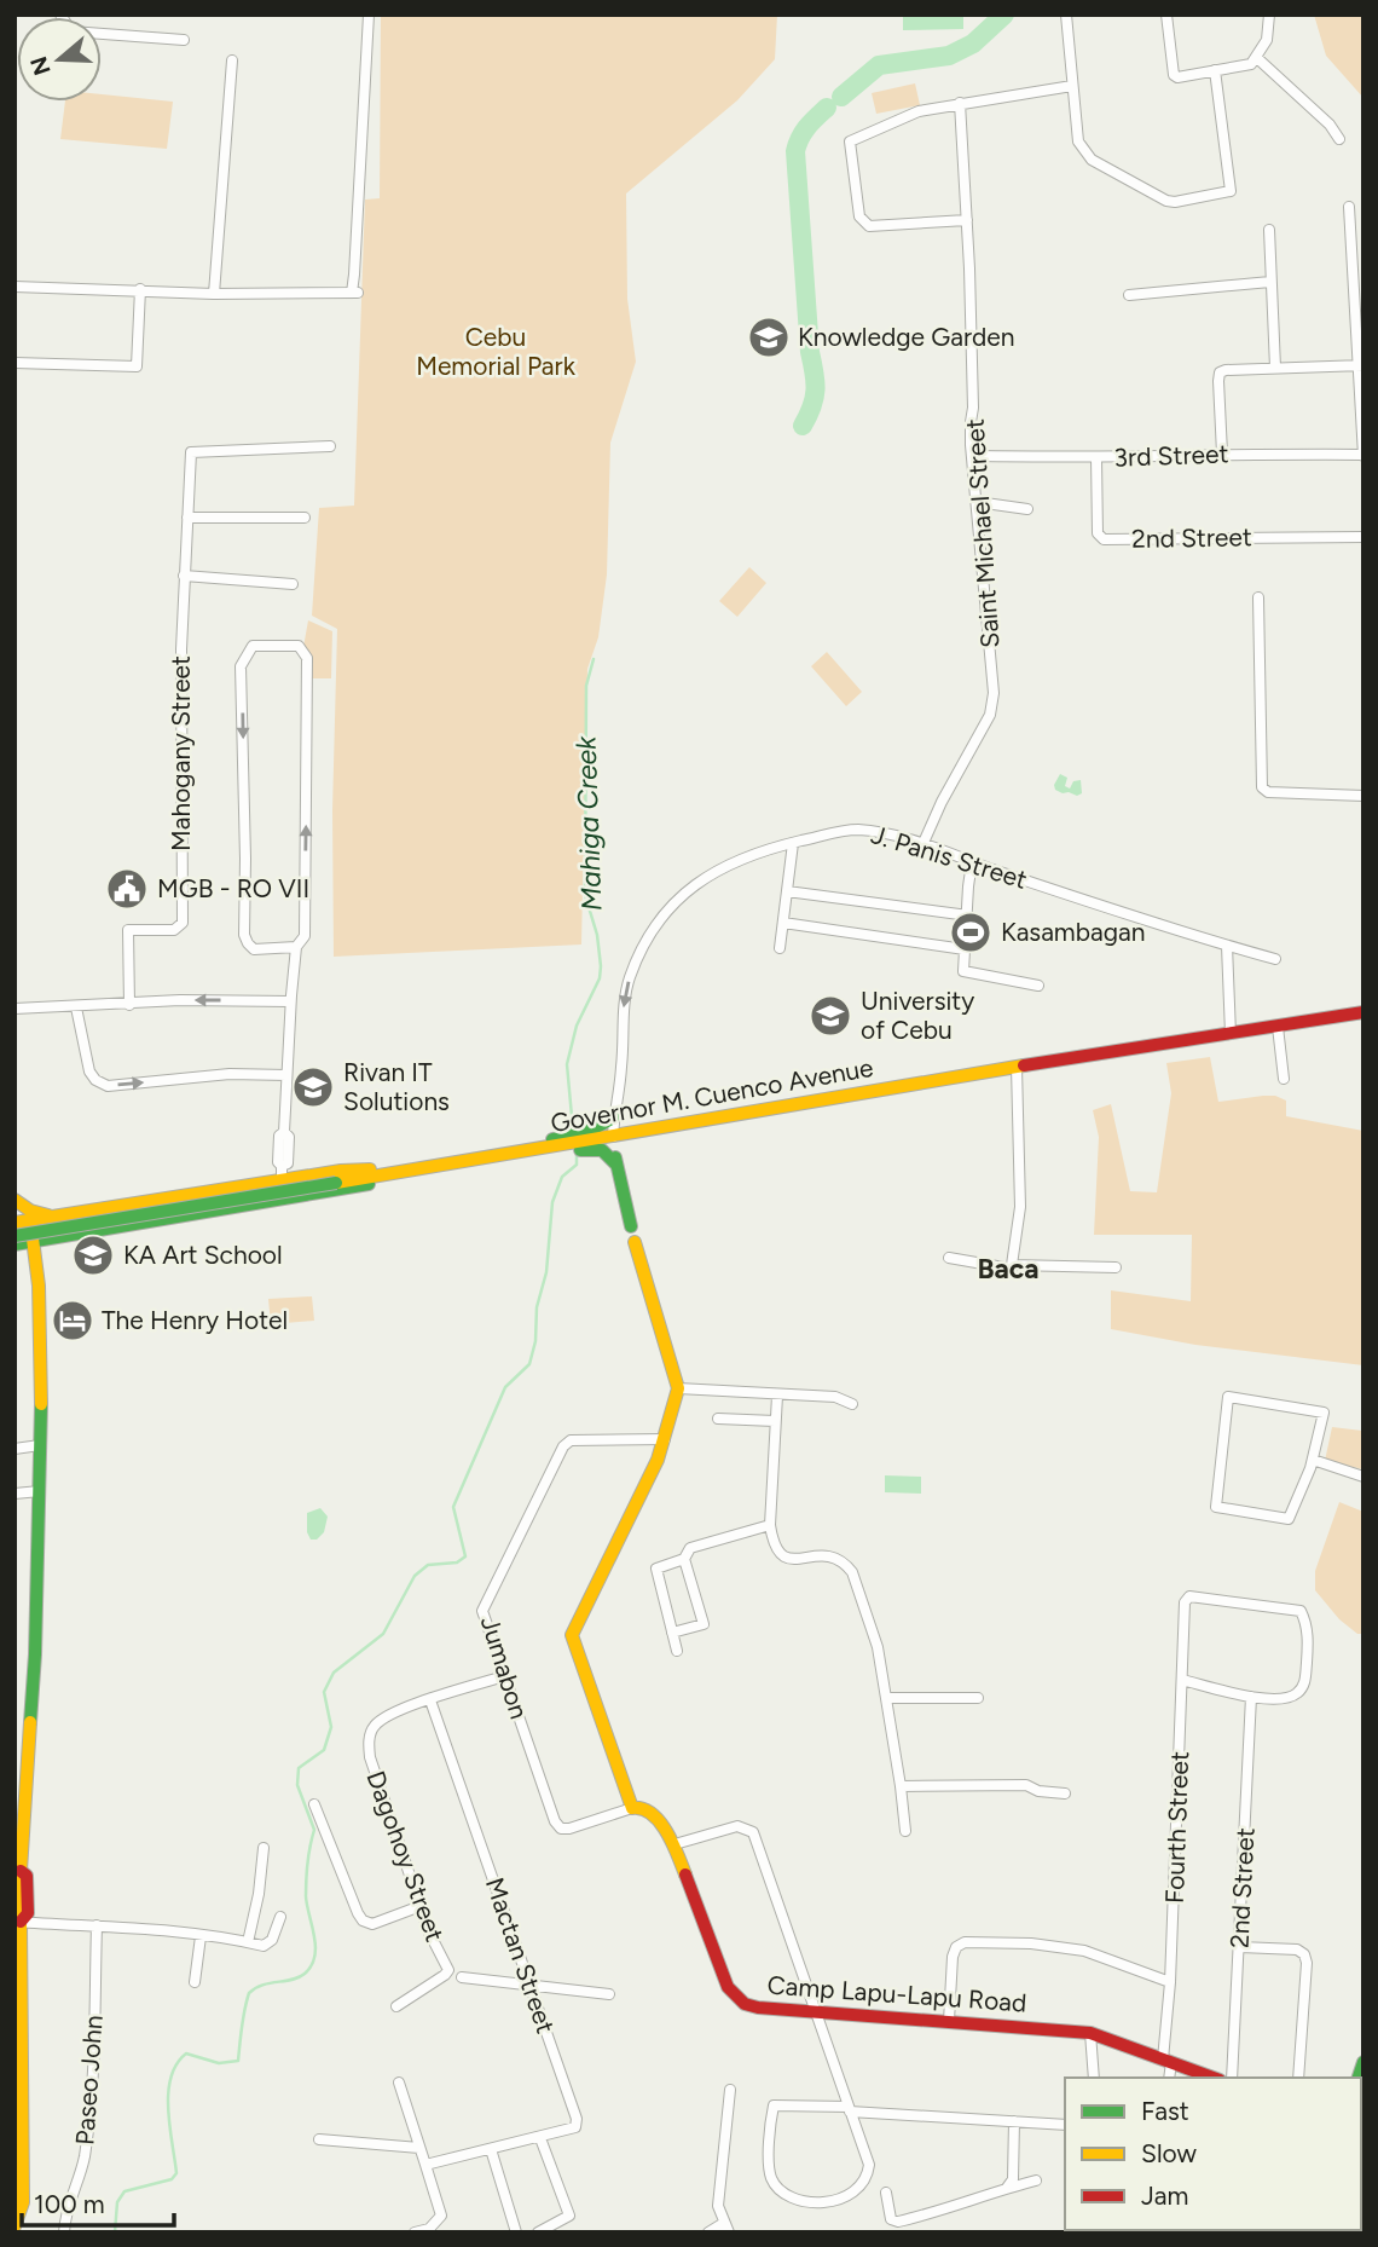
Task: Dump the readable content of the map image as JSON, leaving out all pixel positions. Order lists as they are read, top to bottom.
{
  "streets": {
    "street": [
      "3rd Street",
      "Saint Michael Street",
      "2nd Street",
      "Mahogany Street",
      "J. Panis Street",
      "Governor M. Cuenco Avenue",
      "Jumabon",
      "Fourth Street",
      "Dagohoy Street",
      "Mactan Street",
      "Camp Lapu-Lapu Road",
      "Paseo John"
    ]
  },
  "crossings": [
    ["3rd Street", "2nd Street"],
    ["Saint Michael Street", "J. Panis Street"],
    ["2nd Street", "Fourth Street"],
    ["J. Panis Street", "Governor M. Cuenco Avenue"],
    ["Jumabon", "Dagohoy Street"],
    ["Jumabon", "Camp Lapu-Lapu Road"],
    ["Fourth Street", "Camp Lapu-Lapu Road"],
    ["Dagohoy Street", "Mactan Street"]
  ],
  "one_way": ["J. Panis Street"],
  "districts": ["Baca"],
  "water": ["Mahiga Creek"],
  "parks": ["Cebu Memorial Park"],
  "places": {
    "school or university": [
      "Knowledge Garden",
      "University of Cebu",
      "Rivan IT Solutions",
      "KA Art School"
    ],
    "public building": ["MGB - RO VII"],
    "sports": ["Kasambagan"],
    "hotel": ["The Henry Hotel"]
  },
  "legend": ["Fast", "Slow", "Jam"],
  "scale_bar": "100 m",
  "north": "left"
}
